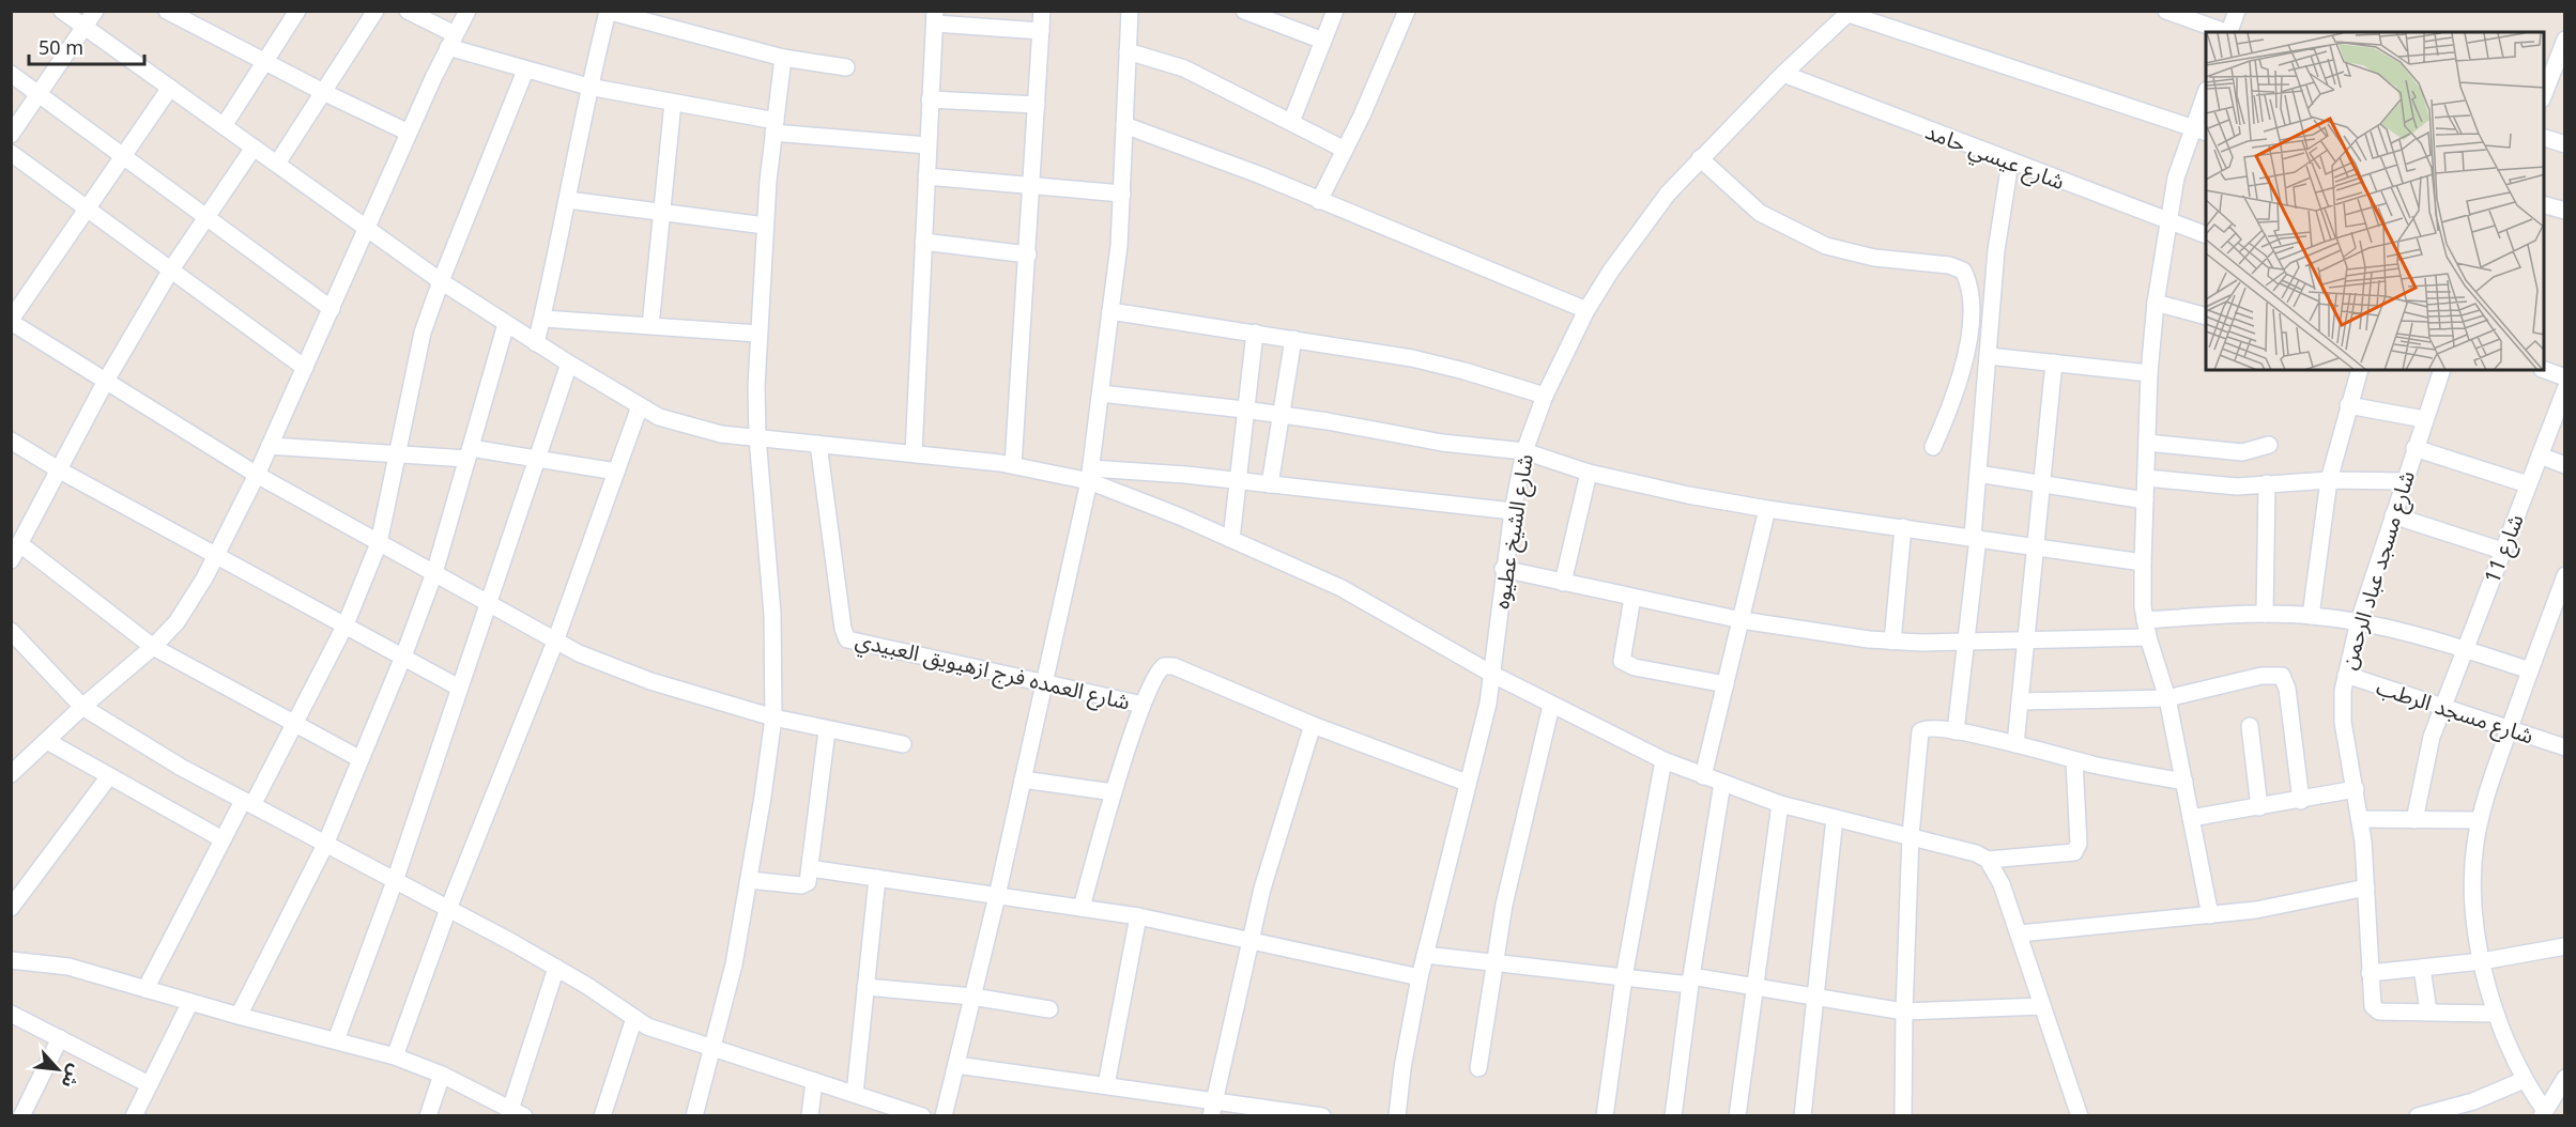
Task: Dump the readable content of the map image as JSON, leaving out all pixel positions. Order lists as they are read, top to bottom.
{
  "streets": {
    "street": [
      "شارع عيسي حامد",
      "شارع الشيخ عطيوه",
      "شارع 11",
      "شارع مسجد عباد الرحمن",
      "شارع العمده فرج ازهيويق العبيدي",
      "شارع مسجد الرطب"
    ]
  },
  "crossings": [
    ["شارع عيسي حامد", "شارع الشيخ عطيوه"],
    ["شارع 11", "شارع مسجد الرطب"],
    ["شارع مسجد عباد الرحمن", "شارع مسجد الرطب"]
  ],
  "scale_bar": "50 m",
  "north": "bottom right"
}
